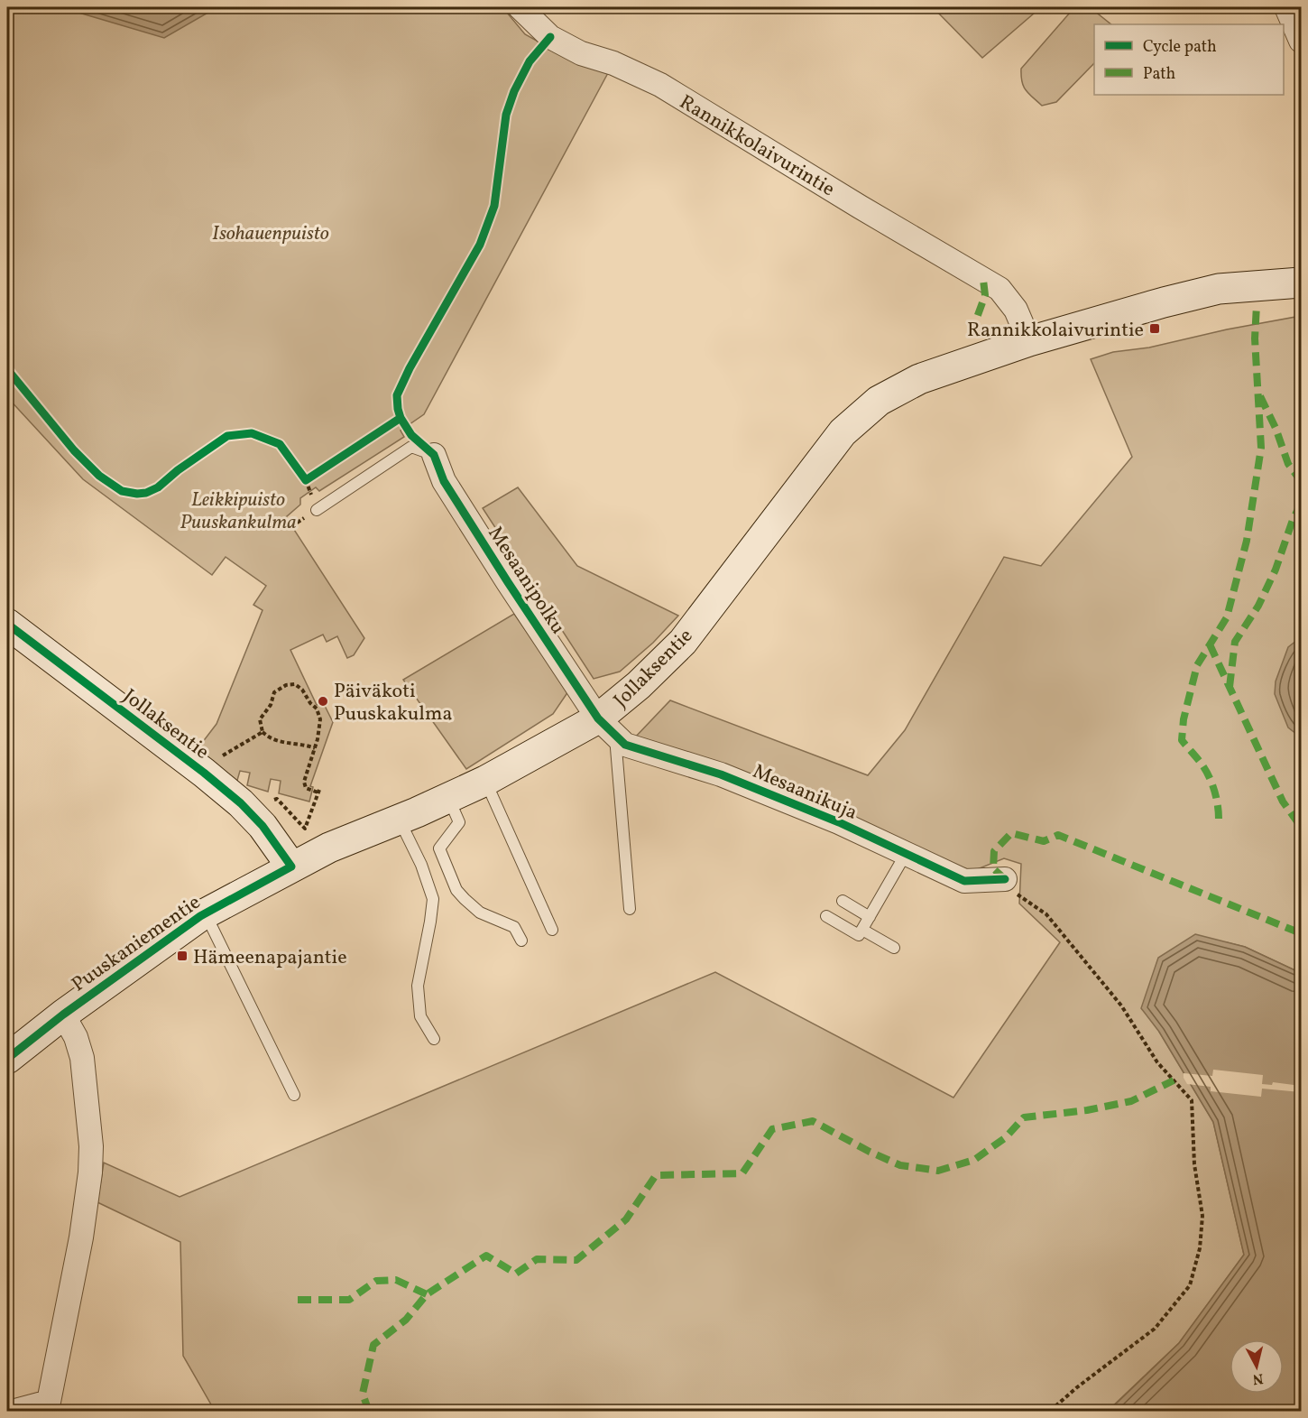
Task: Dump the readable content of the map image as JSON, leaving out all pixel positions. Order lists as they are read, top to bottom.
{
  "streets": {
    "main road": ["Jollaksentie", "Puuskaniementie"],
    "street": ["Rannikkolaivurintie", "Mesaanipolku", "Mesaanikuja"]
  },
  "crossings": [
    ["Rannikkolaivurintie", "Jollaksentie"],
    ["Mesaanipolku", "Jollaksentie"],
    ["Mesaanipolku", "Mesaanikuja"],
    ["Jollaksentie", "Mesaanikuja"],
    ["Jollaksentie", "Puuskaniementie"]
  ],
  "parks": ["Isohauenpuisto", "Leikkipuisto Puuskankulma"],
  "places": {
    "transit": ["Rannikkolaivurintie", "Hämeenapajantie"],
    "other": ["Päiväkoti Puuskakulma"]
  },
  "legend": ["Cycle path", "Path"],
  "north": "bottom"
}
